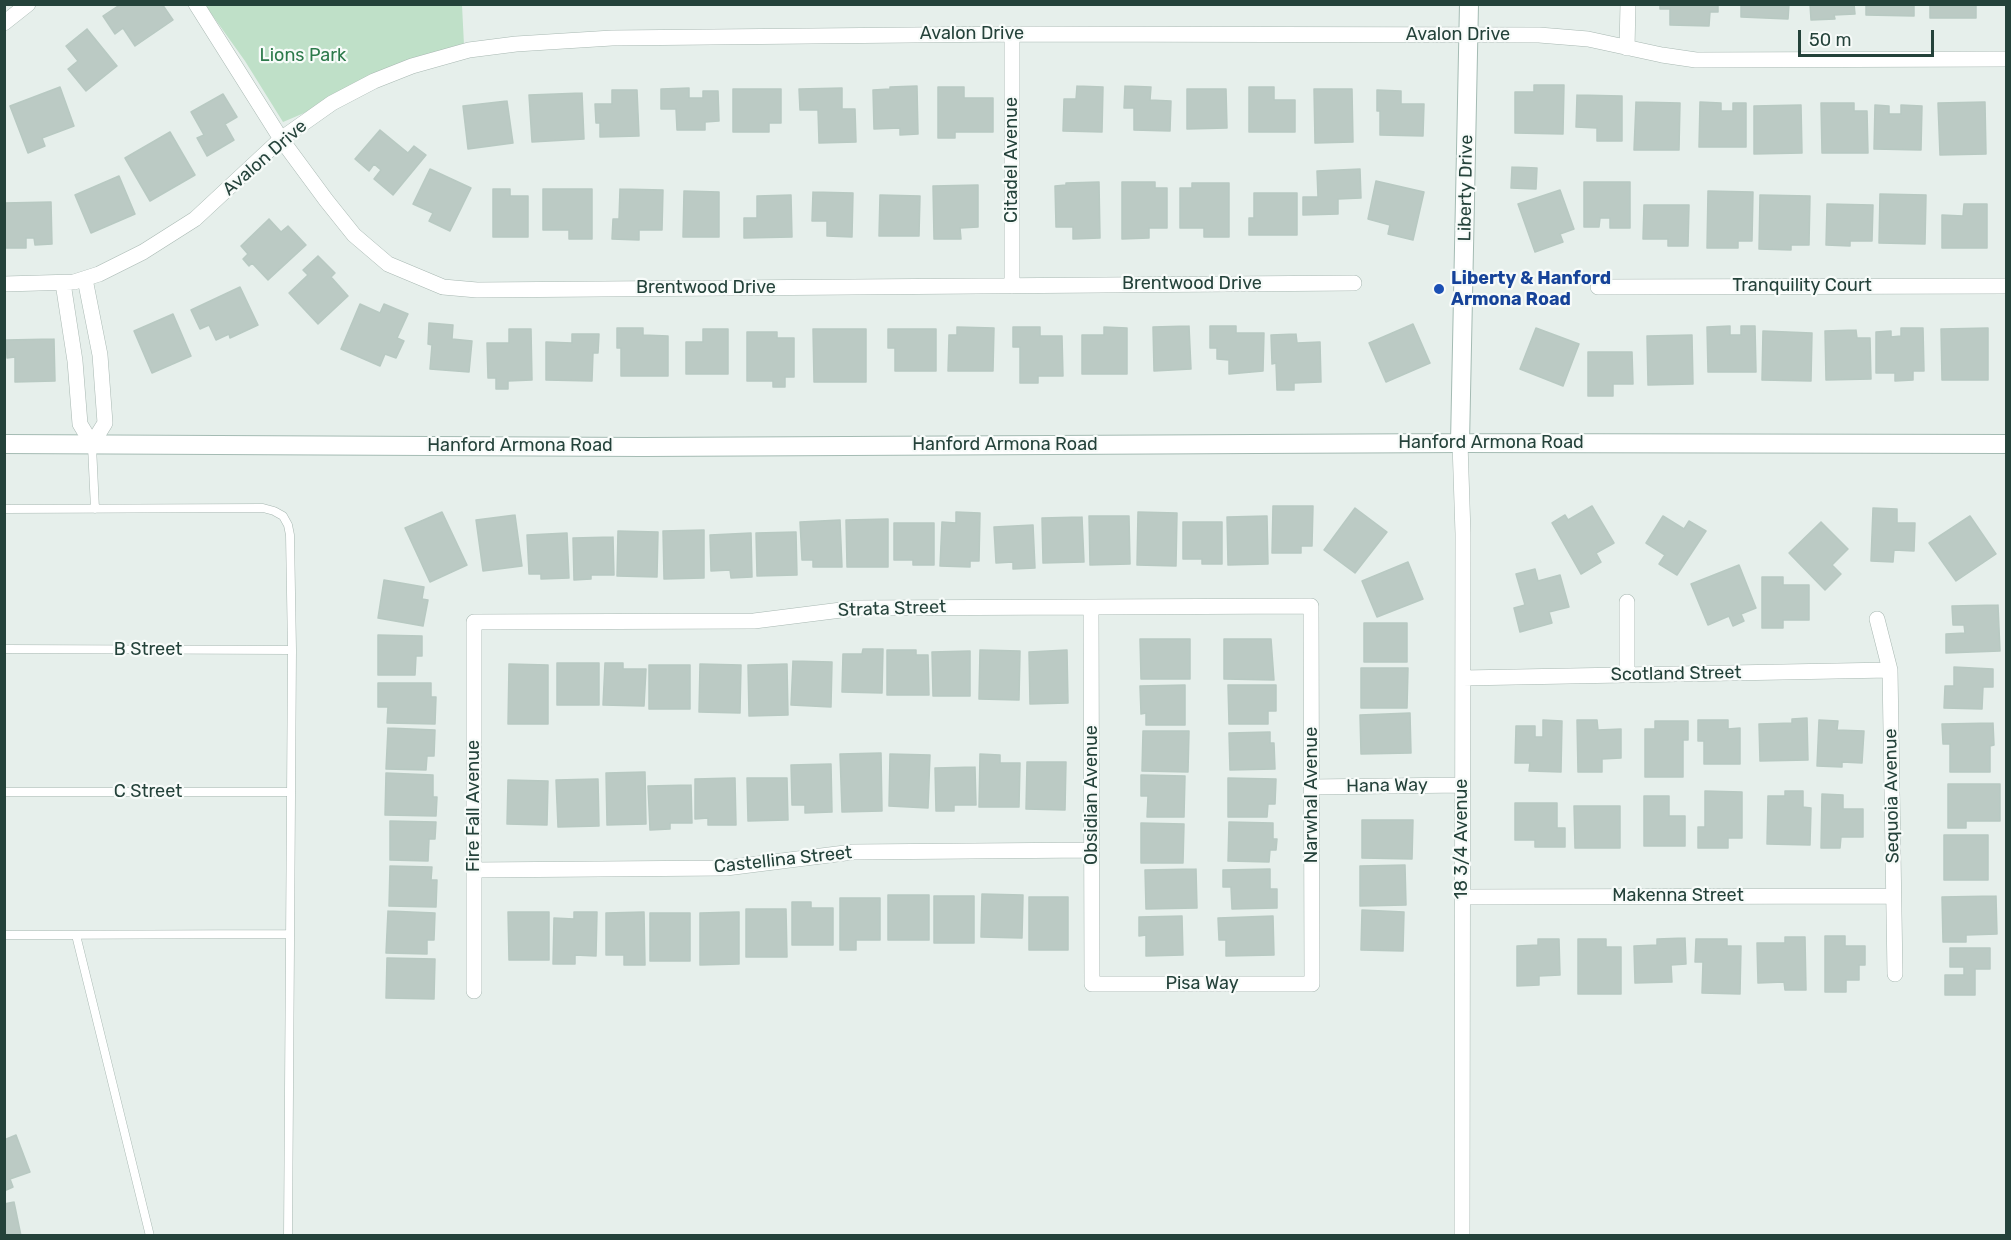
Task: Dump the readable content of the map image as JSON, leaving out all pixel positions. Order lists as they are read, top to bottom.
{
  "streets": {
    "main road": ["Liberty Drive", "Hanford Armona Road"],
    "street": [
      "Avalon Drive",
      "Citadel Avenue",
      "Brentwood Drive",
      "Tranquility Court",
      "Strata Street",
      "Scotland Street",
      "Hana Way",
      "Obsidian Avenue",
      "Narwhal Avenue",
      "Sequoia Avenue",
      "Fire Fall Avenue",
      "18 3/4 Avenue",
      "Castellina Street",
      "Makenna Street",
      "Pisa Way"
    ],
    "lane": ["B Street", "C Street"]
  },
  "crossings": [
    ["Avalon Drive", "Citadel Avenue"],
    ["Avalon Drive", "Liberty Drive"],
    ["Avalon Drive", "Brentwood Drive"],
    ["Citadel Avenue", "Brentwood Drive"],
    ["Liberty Drive", "Hanford Armona Road"],
    ["Liberty Drive", "18 3/4 Avenue"],
    ["Hanford Armona Road", "18 3/4 Avenue"],
    ["Strata Street", "Obsidian Avenue"],
    ["Strata Street", "Narwhal Avenue"],
    ["Strata Street", "Fire Fall Avenue"],
    ["Scotland Street", "Sequoia Avenue"],
    ["Scotland Street", "18 3/4 Avenue"],
    ["Hana Way", "Narwhal Avenue"],
    ["Hana Way", "18 3/4 Avenue"],
    ["Obsidian Avenue", "Castellina Street"],
    ["Obsidian Avenue", "Pisa Way"],
    ["Narwhal Avenue", "Pisa Way"],
    ["Sequoia Avenue", "Makenna Street"],
    ["Fire Fall Avenue", "Castellina Street"],
    ["18 3/4 Avenue", "Makenna Street"]
  ],
  "parks": ["Lions Park"],
  "places": ["Liberty & Hanford Armona Road"],
  "scale_bar": "50 m"
}
